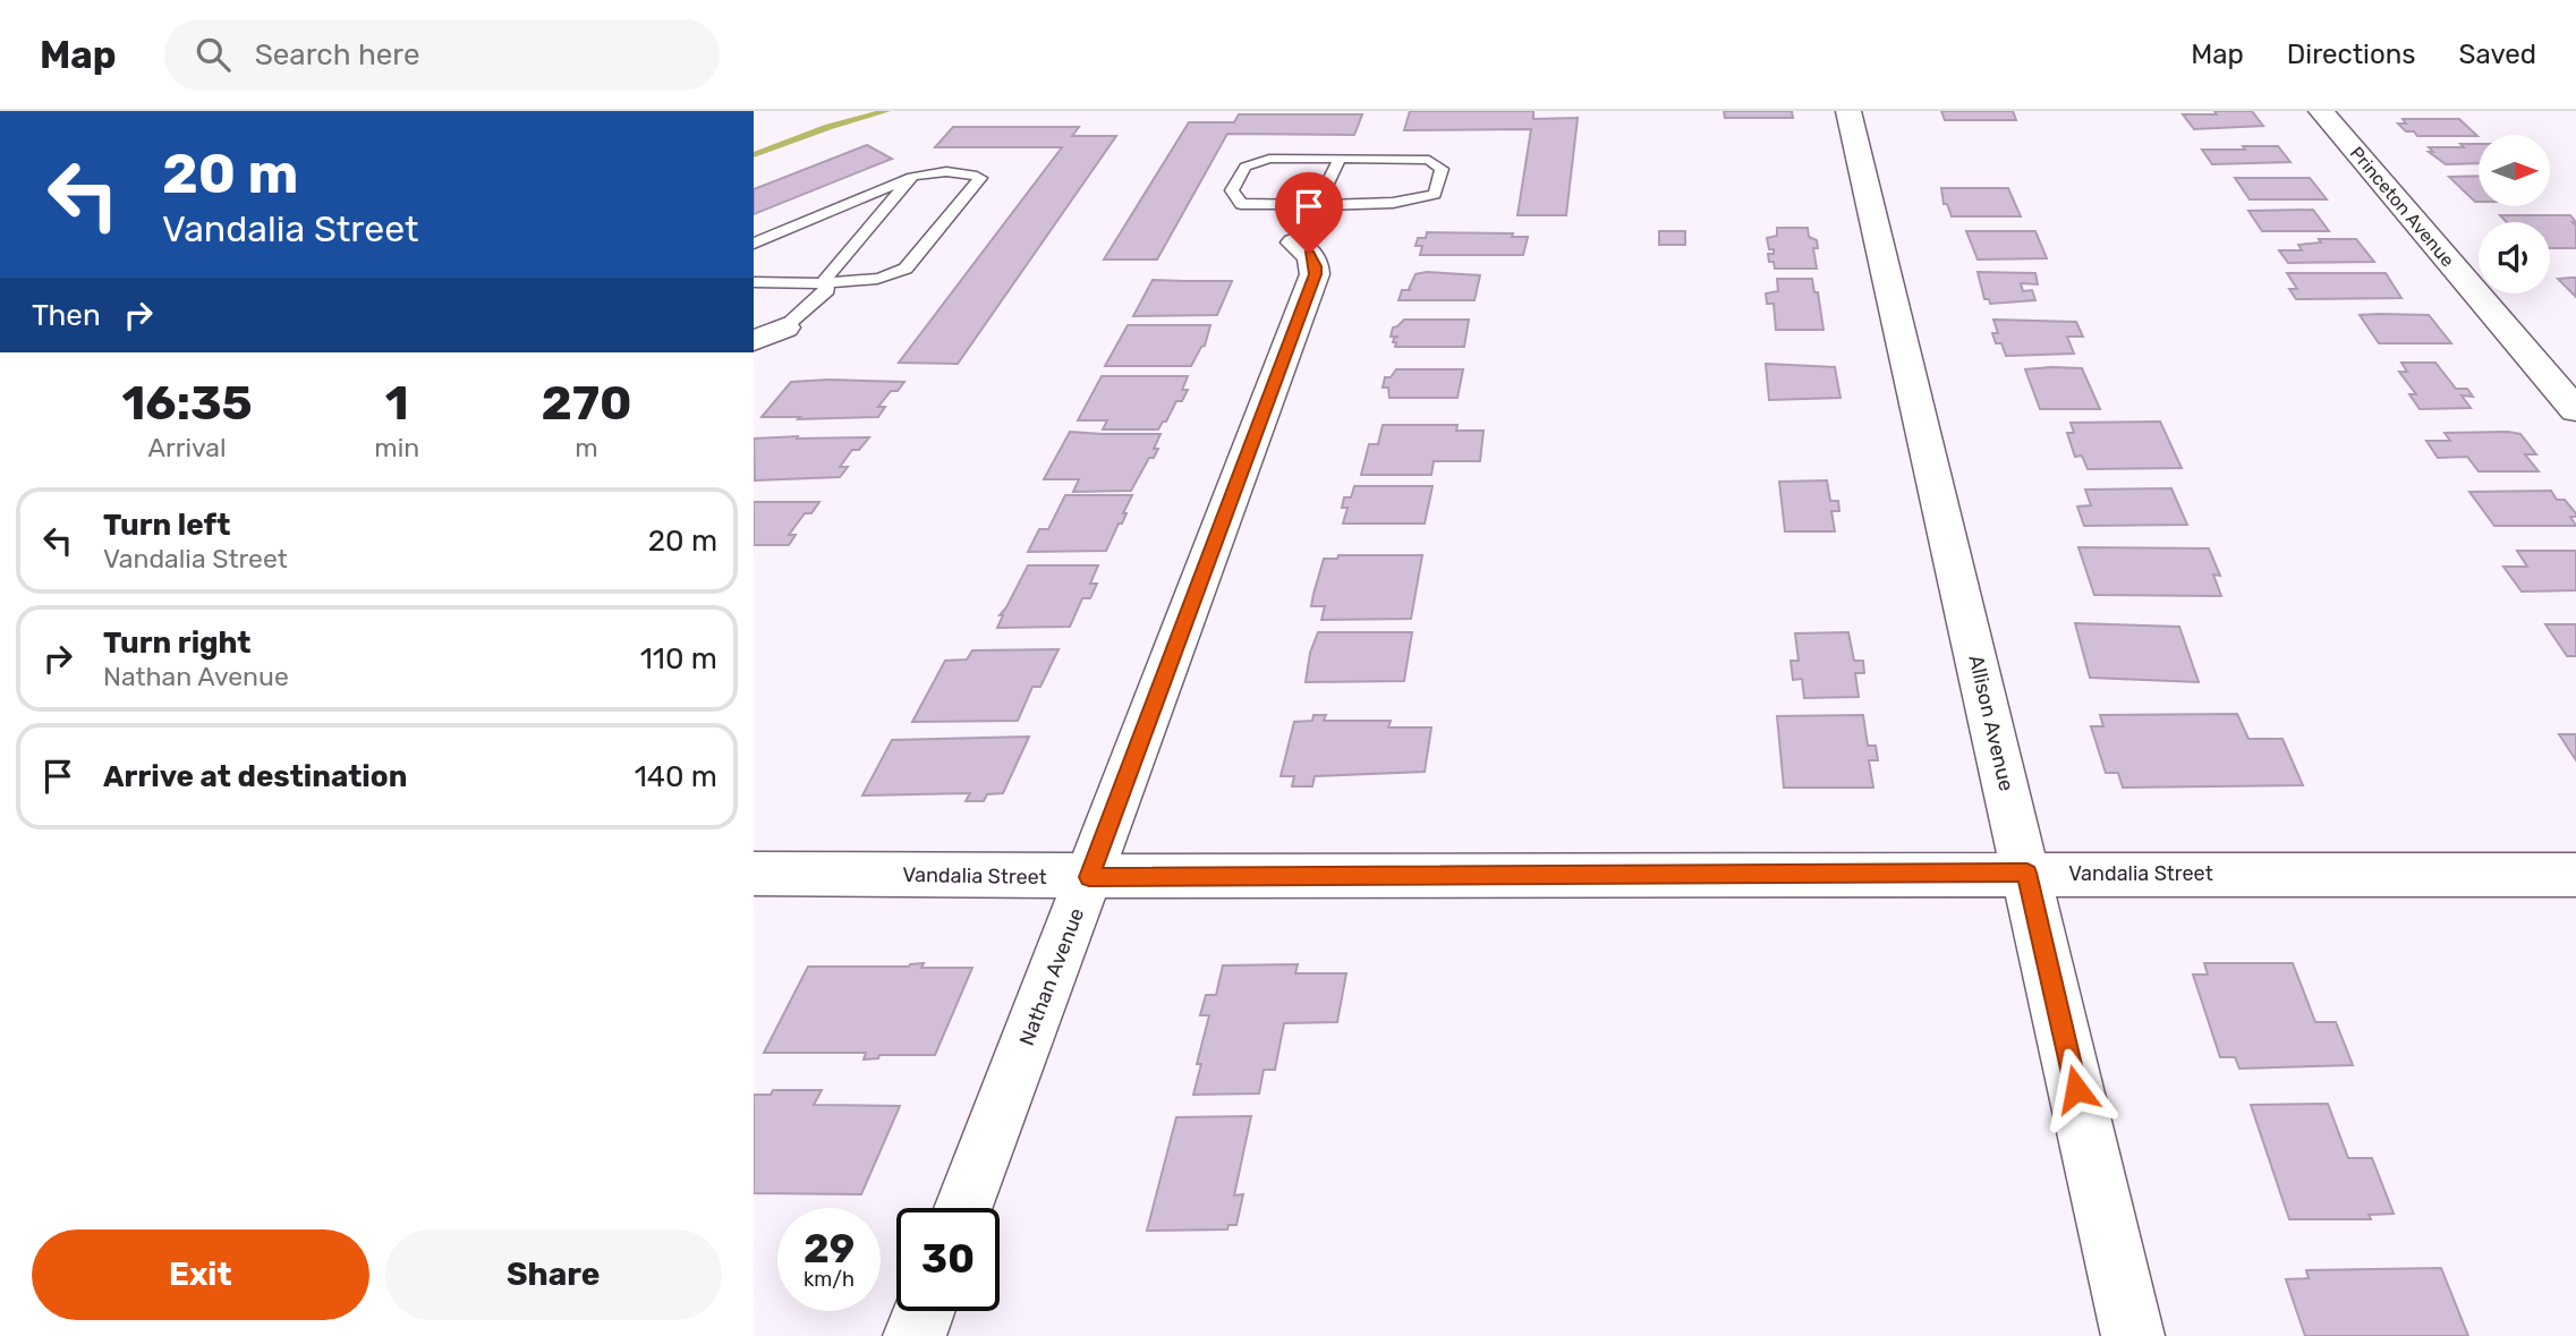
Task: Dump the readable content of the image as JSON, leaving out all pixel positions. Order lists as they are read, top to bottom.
{
  "streets": {
    "street": [
      "Princeton Avenue",
      "Allison Avenue",
      "Vandalia Street",
      "Nathan Avenue"
    ]
  },
  "crossings": [
    ["Allison Avenue", "Vandalia Street"],
    ["Vandalia Street", "Nathan Avenue"]
  ],
  "north": "right",
  "page": {
    "header": "Map",
    "search": "Search here",
    "nav": ["Map", "Directions", "Saved"],
    "turn": ["20 m", "Vandalia Street"],
    "then": "Then",
    "eta": [
      "16:35",
      "Arrival",
      "1",
      "min",
      "270",
      "m"
    ],
    "list": [
      {
        "name": "Turn left",
        "note": "Vandalia Street",
        "value": "20 m"
      },
      {
        "name": "Turn right",
        "note": "Nathan Avenue",
        "value": "110 m"
      },
      {
        "name": "Arrive at destination",
        "value": "140 m"
      }
    ],
    "speed": "29 km/h",
    "limit": "30",
    "buttons": ["Exit", "Share"]
  }
}
